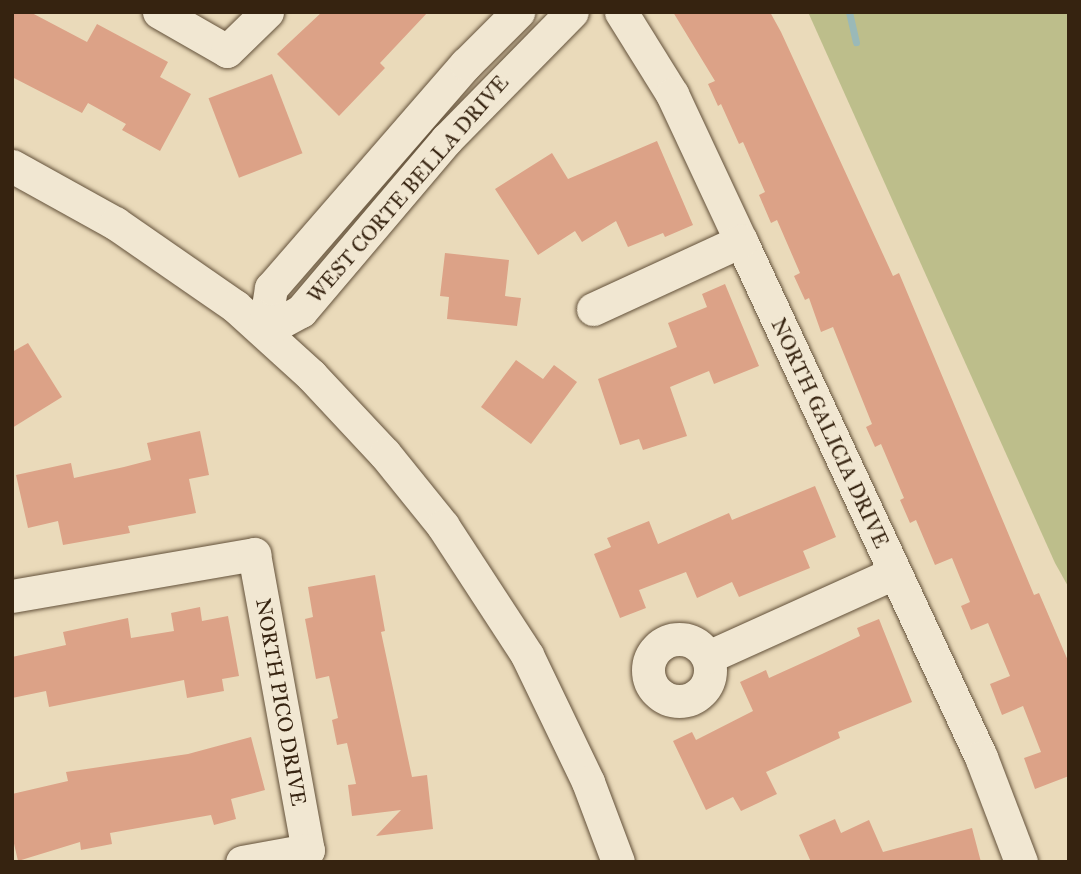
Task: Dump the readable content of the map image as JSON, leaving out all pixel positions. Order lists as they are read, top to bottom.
{
  "streets": {
    "street": ["WEST CORTE BELLA DRIVE", "NORTH GALICIA DRIVE", "NORTH PICO DRIVE"]
  }
}
